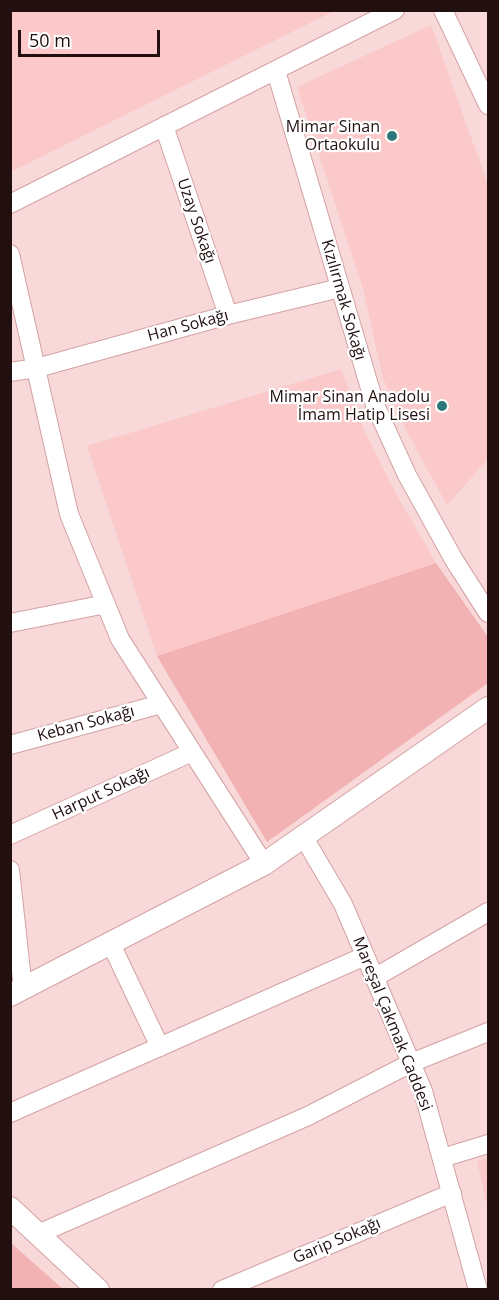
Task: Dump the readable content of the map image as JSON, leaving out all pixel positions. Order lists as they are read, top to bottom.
{
  "streets": {
    "street": [
      "Uzay Sokağı",
      "Kızılırmak Sokağı",
      "Han Sokağı",
      "Keban Sokağı",
      "Harput Sokağı",
      "Mareşal Çakmak Caddesi",
      "Garip Sokağı"
    ]
  },
  "crossings": [
    ["Uzay Sokağı", "Han Sokağı"],
    ["Kızılırmak Sokağı", "Han Sokağı"],
    ["Mareşal Çakmak Caddesi", "Garip Sokağı"]
  ],
  "places": ["Mimar Sinan Ortaokulu", "Mimar Sinan Anadolu İmam Hatip Lisesi"],
  "scale_bar": "50 m"
}
